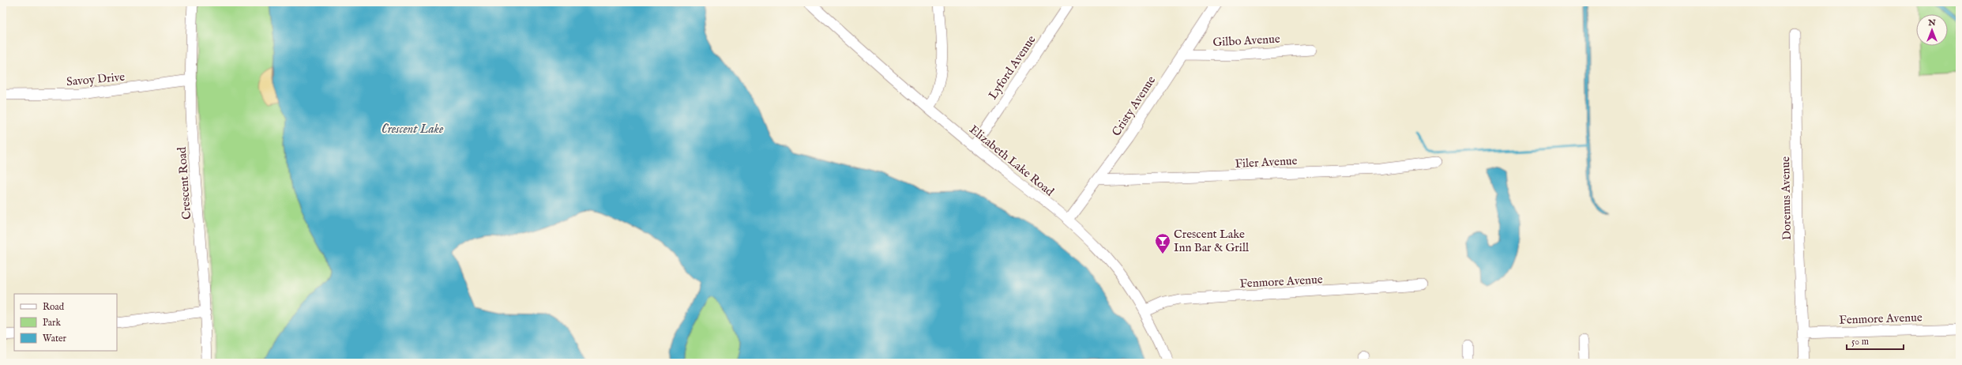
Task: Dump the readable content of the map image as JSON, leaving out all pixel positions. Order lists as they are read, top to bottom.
{
  "streets": {
    "street": [
      "Gilbo Avenue",
      "Lyford Avenue",
      "Savoy Drive",
      "Cristy Avenue",
      "Elizabeth Lake Road",
      "Filer Avenue",
      "Crescent Road",
      "Doremus Avenue",
      "Fenmore Avenue"
    ]
  },
  "crossings": [
    ["Gilbo Avenue", "Cristy Avenue"],
    ["Lyford Avenue", "Elizabeth Lake Road"],
    ["Savoy Drive", "Crescent Road"],
    ["Cristy Avenue", "Elizabeth Lake Road"],
    ["Cristy Avenue", "Filer Avenue"],
    ["Elizabeth Lake Road", "Fenmore Avenue"],
    ["Doremus Avenue", "Fenmore Avenue"]
  ],
  "water": ["Crescent Lake"],
  "places": {
    "bar": ["Crescent Lake Inn Bar & Grill"]
  },
  "legend": ["Road", "Park", "Water"],
  "scale_bar": "50 m",
  "north": "top"
}
